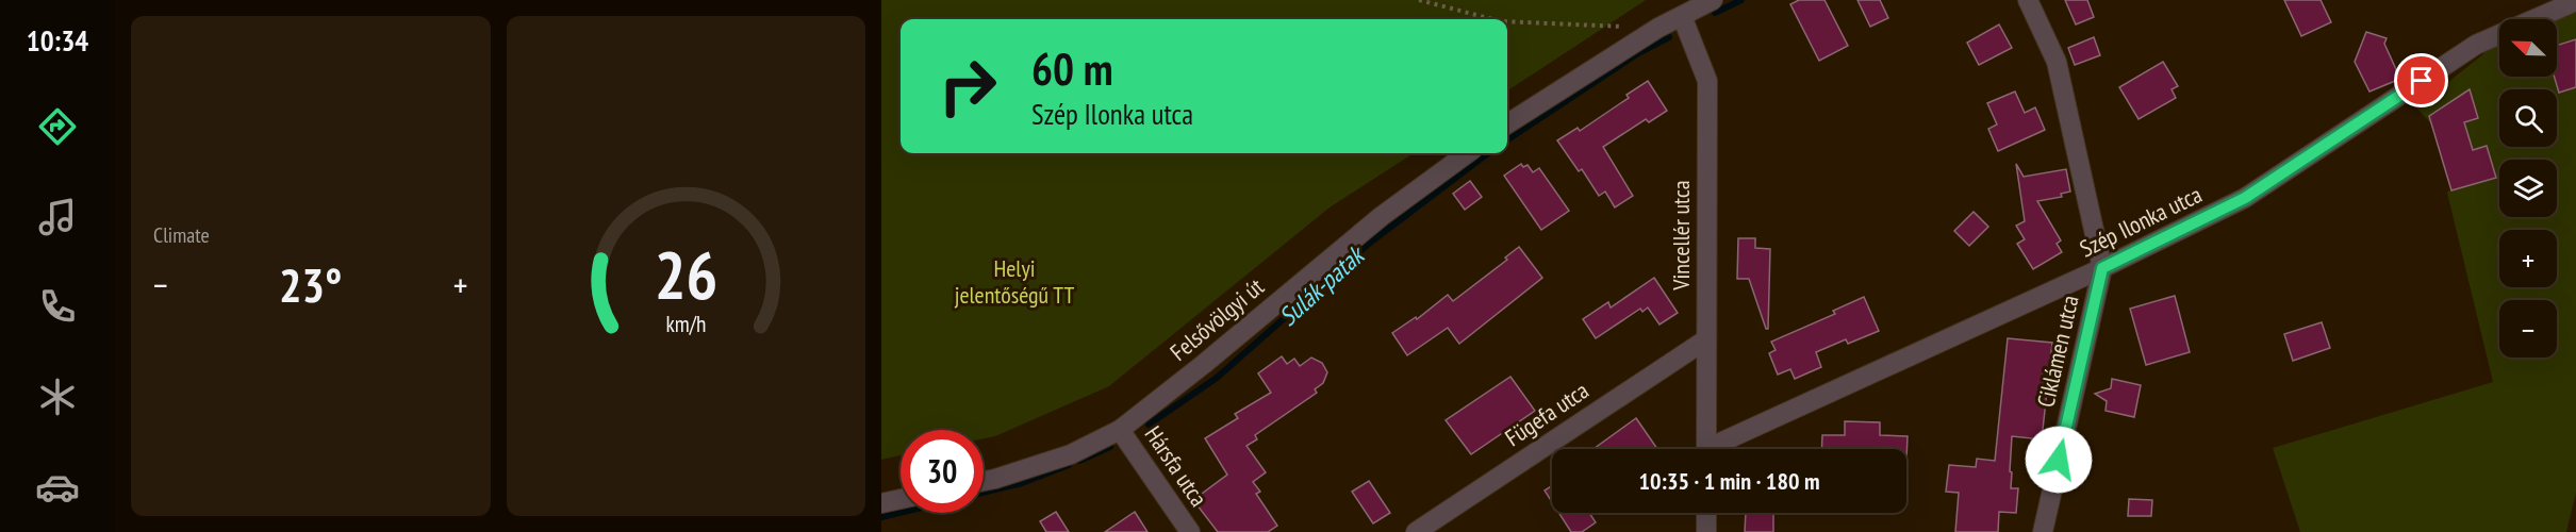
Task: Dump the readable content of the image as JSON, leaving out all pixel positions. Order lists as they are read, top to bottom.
{
  "streets": {
    "street": [
      "Szép Ilonka utca",
      "Vincellér utca",
      "Felsővölgyi út",
      "Ciklámen utca",
      "Fügefa utca",
      "Hársfa utca"
    ]
  },
  "crossings": [
    ["Szép Ilonka utca", "Ciklámen utca"],
    ["Vincellér utca", "Fügefa utca"],
    ["Felsővölgyi út", "Hársfa utca"]
  ],
  "water": ["Sulák-patak"],
  "parks": ["Helyi jelentőségű TT"],
  "north": "top left",
  "page": {
    "tabs": "10:34",
    "tile": "Climate",
    "map_buttons": ["+", "−"],
    "turn": ["60 m", "Szép Ilonka utca"],
    "heat": ["−", "23°", "+"],
    "limit": "30",
    "trip": "10:35 · 1 min · 180 m",
    "gauge": ["26", "km/h"]
  }
}
